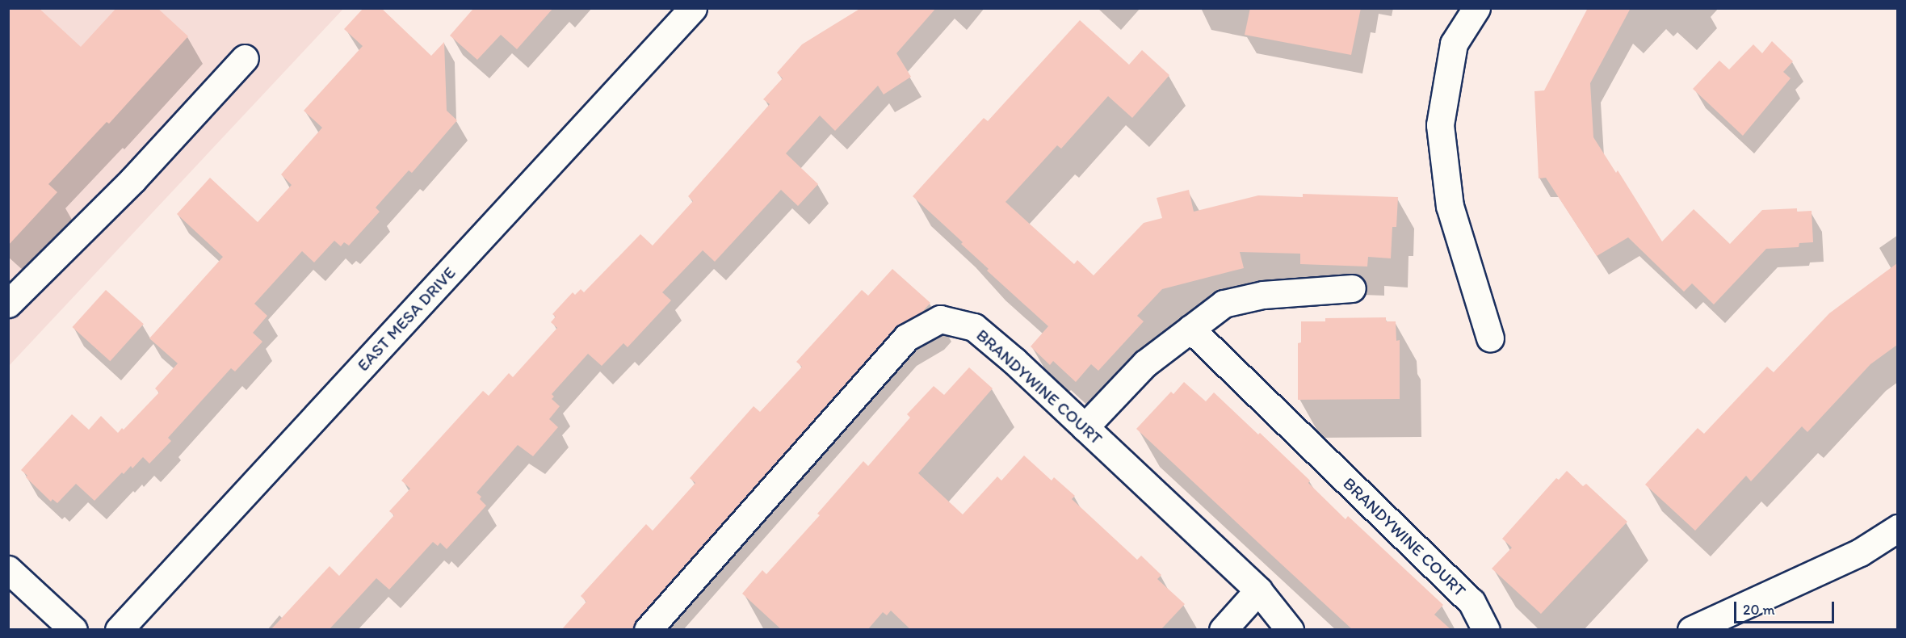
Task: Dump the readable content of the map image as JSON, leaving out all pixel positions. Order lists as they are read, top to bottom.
{
  "streets": {
    "street": ["EAST MESA DRIVE", "BRANDYWINE COURT"]
  },
  "scale_bar": "20 m"
}
